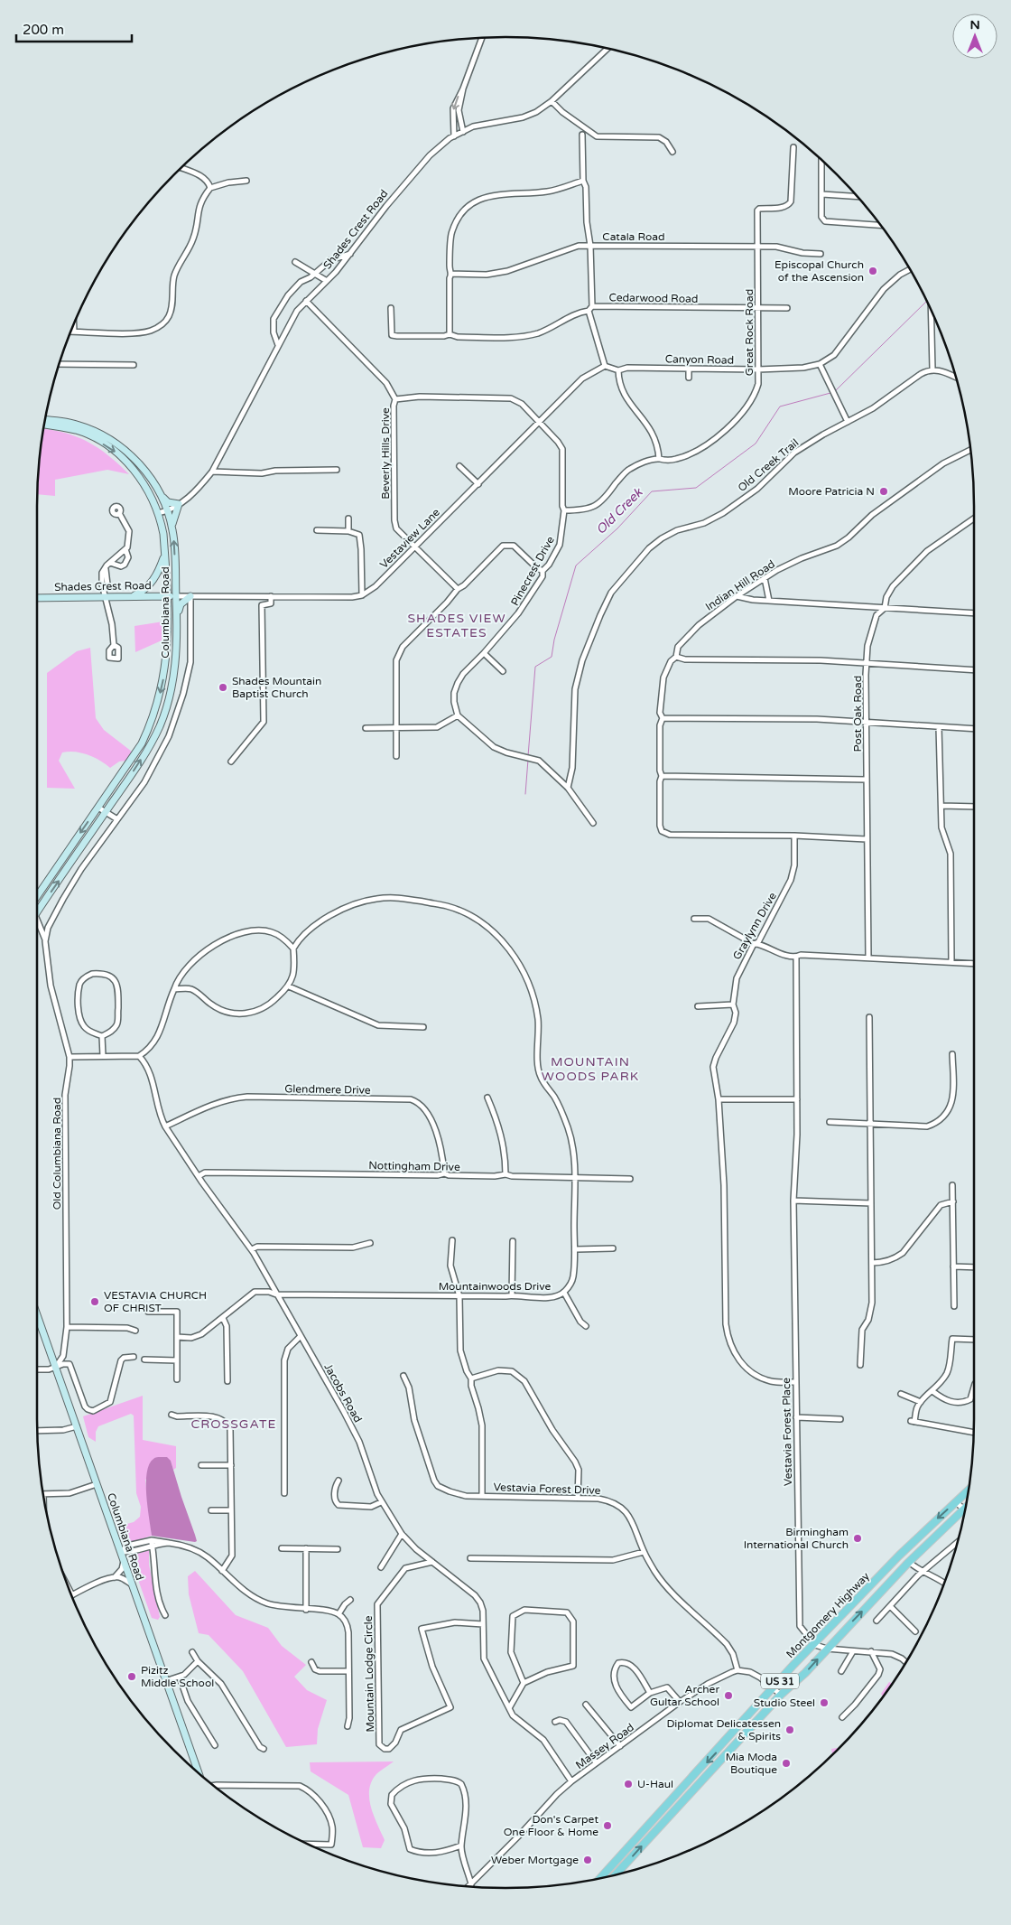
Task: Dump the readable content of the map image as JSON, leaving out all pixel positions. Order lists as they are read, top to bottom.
{
  "streets": {
    "main road": [
      "Shades Crest Road",
      "Columbiana Road",
      "Montgomery Highway",
      "US 31"
    ],
    "street": [
      "Catala Road",
      "Cedarwood Road",
      "Great Rock Road",
      "Canyon Road",
      "Beverly Hills Drive",
      "Old Creek Trail",
      "Vestaview Lane",
      "Pinecrest Drive",
      "Indian Hill Road",
      "Post Oak Road",
      "Graylynn Drive",
      "Glendmere Drive",
      "Old Columbiana Road",
      "Nottingham Drive",
      "Mountainwoods Drive",
      "Jacobs Road",
      "Vestavia Forest Place",
      "Vestavia Forest Drive",
      "Mountain Lodge Circle",
      "Massey Road"
    ]
  },
  "crossings": [
    ["Shades Crest Road", "Beverly Hills Drive"],
    ["Shades Crest Road", "Vestaview Lane"],
    ["Shades Crest Road", "Columbiana Road"],
    ["Catala Road", "Great Rock Road"],
    ["Cedarwood Road", "Great Rock Road"],
    ["Great Rock Road", "Canyon Road"],
    ["Great Rock Road", "Pinecrest Drive"],
    ["Canyon Road", "Vestaview Lane"],
    ["Beverly Hills Drive", "Vestaview Lane"],
    ["Beverly Hills Drive", "Pinecrest Drive"],
    ["Vestaview Lane", "Pinecrest Drive"],
    ["Vestaview Lane", "Columbiana Road"],
    ["Vestaview Lane", "Old Columbiana Road"],
    ["Indian Hill Road", "Graylynn Drive"],
    ["Columbiana Road", "Old Columbiana Road"],
    ["Graylynn Drive", "Vestavia Forest Place"],
    ["Glendmere Drive", "Nottingham Drive"],
    ["Glendmere Drive", "Jacobs Road"],
    ["Nottingham Drive", "Mountainwoods Drive"],
    ["Nottingham Drive", "Jacobs Road"],
    ["Mountainwoods Drive", "Jacobs Road"],
    ["Jacobs Road", "Mountain Lodge Circle"],
    ["Jacobs Road", "Massey Road"],
    ["Vestavia Forest Place", "Montgomery Highway"],
    ["Vestavia Forest Drive", "Massey Road"]
  ],
  "districts": ["SHADES VIEW ESTATES", "MOUNTAIN WOODS PARK", "CROSSGATE"],
  "water": ["Old Creek"],
  "places": [
    "Episcopal Church of the Ascension",
    "Moore Patricia N",
    "Shades Mountain Baptist Church",
    "VESTAVIA CHURCH OF CHRIST",
    "Birmingham International Church",
    "Pizitz Middle School",
    "Archer Gultar School",
    "Studio Steel",
    "Diplomat Delicatessen & Spirits",
    "Mia Moda Boutique",
    "U-Haul",
    "Don's Carpet One Floor & Home",
    "Weber Mortgage"
  ],
  "scale_bar": "200 m",
  "north": "top"
}
